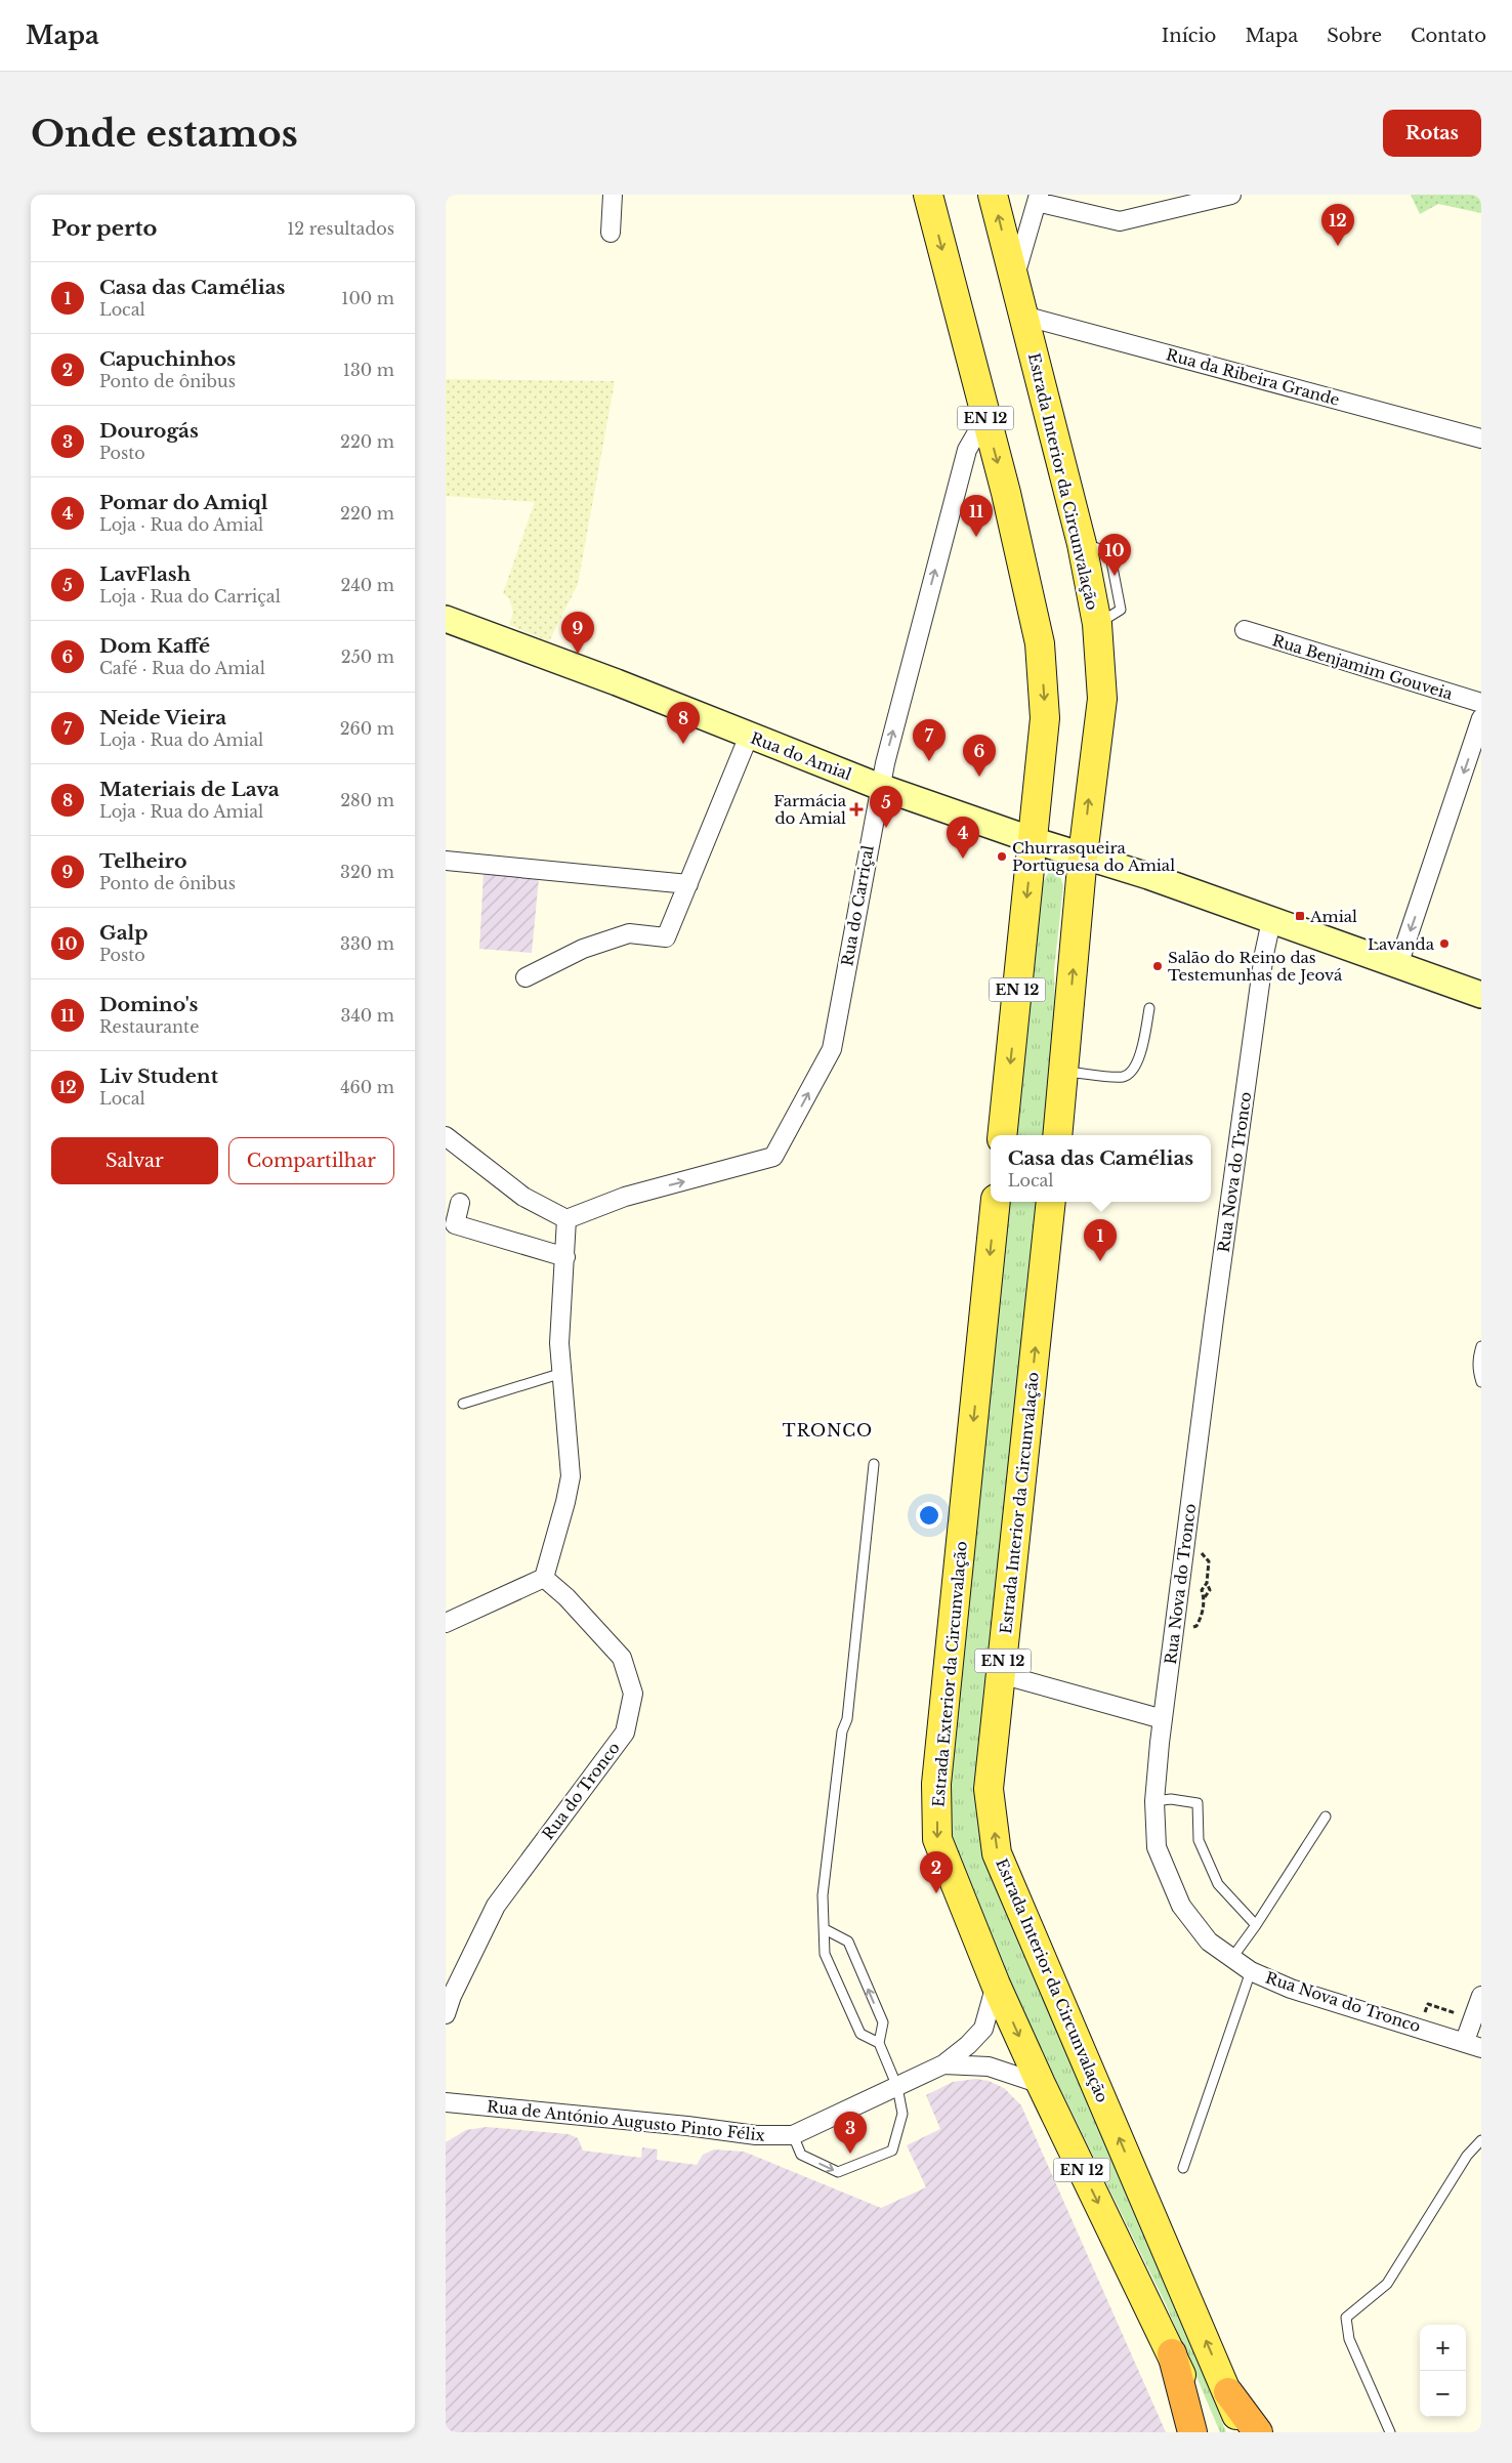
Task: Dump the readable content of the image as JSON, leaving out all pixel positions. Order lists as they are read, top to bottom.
{
  "streets": {
    "main road": [
      "EN 12",
      "Estrada Interior da Circunvalação",
      "Rua do Amial",
      "Estrada Exterior da Circunvalação"
    ],
    "street": [
      "Rua da Ribeira Grande",
      "Rua Benjamim Gouveia",
      "Rua do Carriçal",
      "Rua Nova do Tronco",
      "Rua do Tronco",
      "Rua de António Augusto Pinto Félix"
    ]
  },
  "crossings": [
    ["Rua da Ribeira Grande", "Estrada Interior da Circunvalação"],
    ["EN 12", "Rua do Amial"],
    ["EN 12", "Rua do Carriçal"],
    ["Estrada Interior da Circunvalação", "Rua do Amial"],
    ["Rua do Amial", "Rua do Carriçal"],
    ["Rua do Amial", "Rua Nova do Tronco"],
    ["Estrada Exterior da Circunvalação", "Rua de António Augusto Pinto Félix"]
  ],
  "one_way": ["Rua do Carriçal", "Estrada Exterior da Circunvalação"],
  "districts": ["TRONCO"],
  "places": {
    "health": ["Farmácia do Amial"],
    "other": ["Churrasqueira Portuguesa do Amial", "Lavanda", "Salão do Reino das Testemunhas de Jeová"],
    "transit": ["Amial"]
  },
  "page": {
    "header": "Mapa",
    "nav": [
      "Início",
      "Mapa",
      "Sobre",
      "Contato"
    ],
    "buttons": [
      "Rotas",
      ["Salvar", "Compartilhar"]
    ],
    "title": "Onde estamos",
    "heading": ["Por perto", "12 resultados"],
    "pins": [
      "12",
      "11",
      "10",
      "9",
      "8",
      "7",
      "6",
      "5",
      "4",
      "1",
      "2",
      "3"
    ],
    "list": [
      {
        "mark": "1",
        "name": "Casa das Camélias",
        "note": "Local",
        "value": "100 m"
      },
      {
        "mark": "2",
        "name": "Capuchinhos",
        "note": "Ponto de ônibus",
        "value": "130 m"
      },
      {
        "mark": "3",
        "name": "Dourogás",
        "note": "Posto",
        "value": "220 m"
      },
      {
        "mark": "4",
        "name": "Pomar do Amiql",
        "note": "Loja · Rua do Amial",
        "value": "220 m"
      },
      {
        "mark": "5",
        "name": "LavFlash",
        "note": "Loja · Rua do Carriçal",
        "value": "240 m"
      },
      {
        "mark": "6",
        "name": "Dom Kaffé",
        "note": "Café · Rua do Amial",
        "value": "250 m"
      },
      {
        "mark": "7",
        "name": "Neide Vieira",
        "note": "Loja · Rua do Amial",
        "value": "260 m"
      },
      {
        "mark": "8",
        "name": "Materiais de Lava",
        "note": "Loja · Rua do Amial",
        "value": "280 m"
      },
      {
        "mark": "9",
        "name": "Telheiro",
        "note": "Ponto de ônibus",
        "value": "320 m"
      },
      {
        "mark": "10",
        "name": "Galp",
        "note": "Posto",
        "value": "330 m"
      },
      {
        "mark": "11",
        "name": "Domino's",
        "note": "Restaurante",
        "value": "340 m"
      },
      {
        "mark": "12",
        "name": "Liv Student",
        "note": "Local",
        "value": "460 m"
      }
    ],
    "popup": ["Casa das Camélias", "Local"],
    "map_buttons": ["+", "−"]
  }
}
